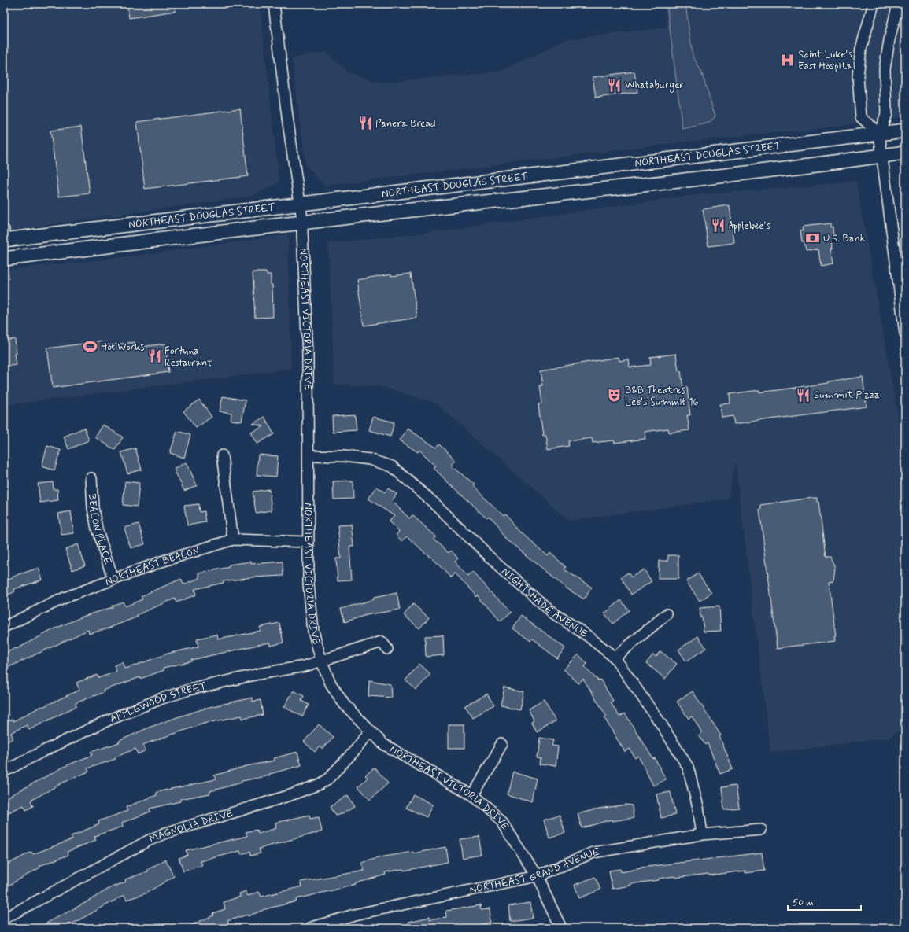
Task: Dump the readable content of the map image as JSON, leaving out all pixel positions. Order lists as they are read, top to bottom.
{
  "streets": {
    "main road": ["NORTHEAST DOUGLAS STREET"],
    "street": [
      "NORTHEAST VICTORIA DRIVE",
      "BEACON PLACE",
      "NORTHEAST BEACON",
      "NIGHTSHADE AVENUE",
      "APPLEWOOD STREET",
      "MAGNOLIA DRIVE",
      "NORTHEAST GRAND AVENUE"
    ]
  },
  "crossings": [
    ["NORTHEAST DOUGLAS STREET", "NORTHEAST VICTORIA DRIVE"],
    ["NORTHEAST VICTORIA DRIVE", "NORTHEAST BEACON"],
    ["NORTHEAST VICTORIA DRIVE", "NIGHTSHADE AVENUE"],
    ["NORTHEAST VICTORIA DRIVE", "APPLEWOOD STREET"],
    ["NORTHEAST VICTORIA DRIVE", "MAGNOLIA DRIVE"],
    ["NORTHEAST VICTORIA DRIVE", "NORTHEAST GRAND AVENUE"],
    ["BEACON PLACE", "NORTHEAST BEACON"],
    ["NIGHTSHADE AVENUE", "NORTHEAST GRAND AVENUE"]
  ],
  "places": {
    "hospital": ["Saint Luke's East Hospital"],
    "restaurant": [
      "Whataburger",
      "Panera Bread",
      "Applebee's",
      "Fortuna Restaurant",
      "Summit Pizza"
    ],
    "bank": ["U.S. Bank"],
    "sports": ["Hot Works"],
    "theatre": ["B&B Theatres Lee's Summit 16"]
  },
  "scale_bar": "50 m"
}
